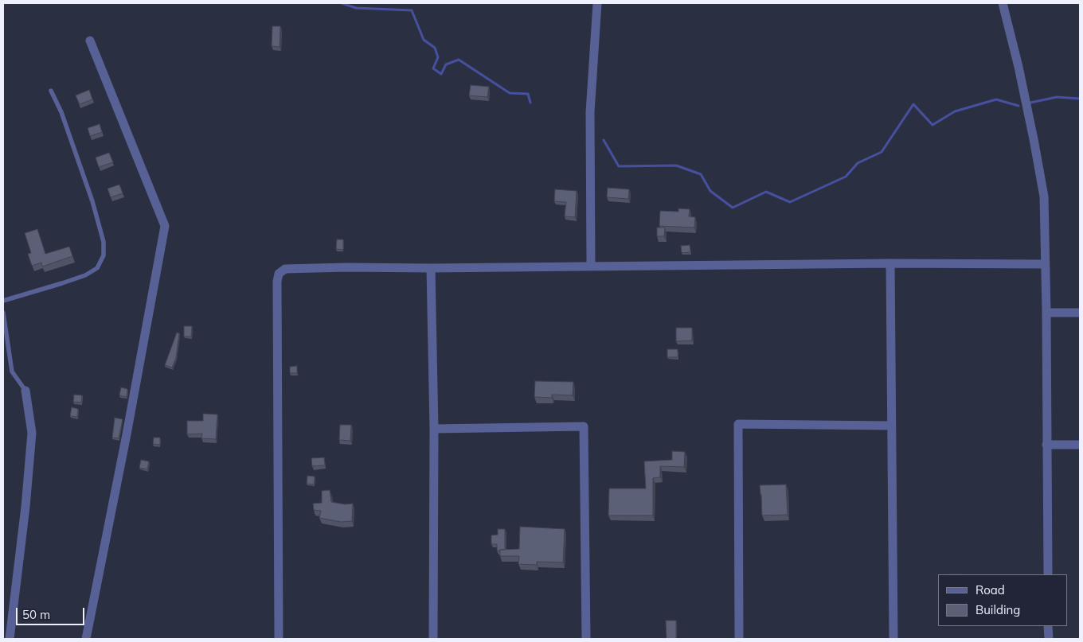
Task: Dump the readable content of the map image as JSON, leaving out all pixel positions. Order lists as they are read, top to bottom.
{
  "legend": ["Road", "Building"],
  "scale_bar": "50 m"
}
